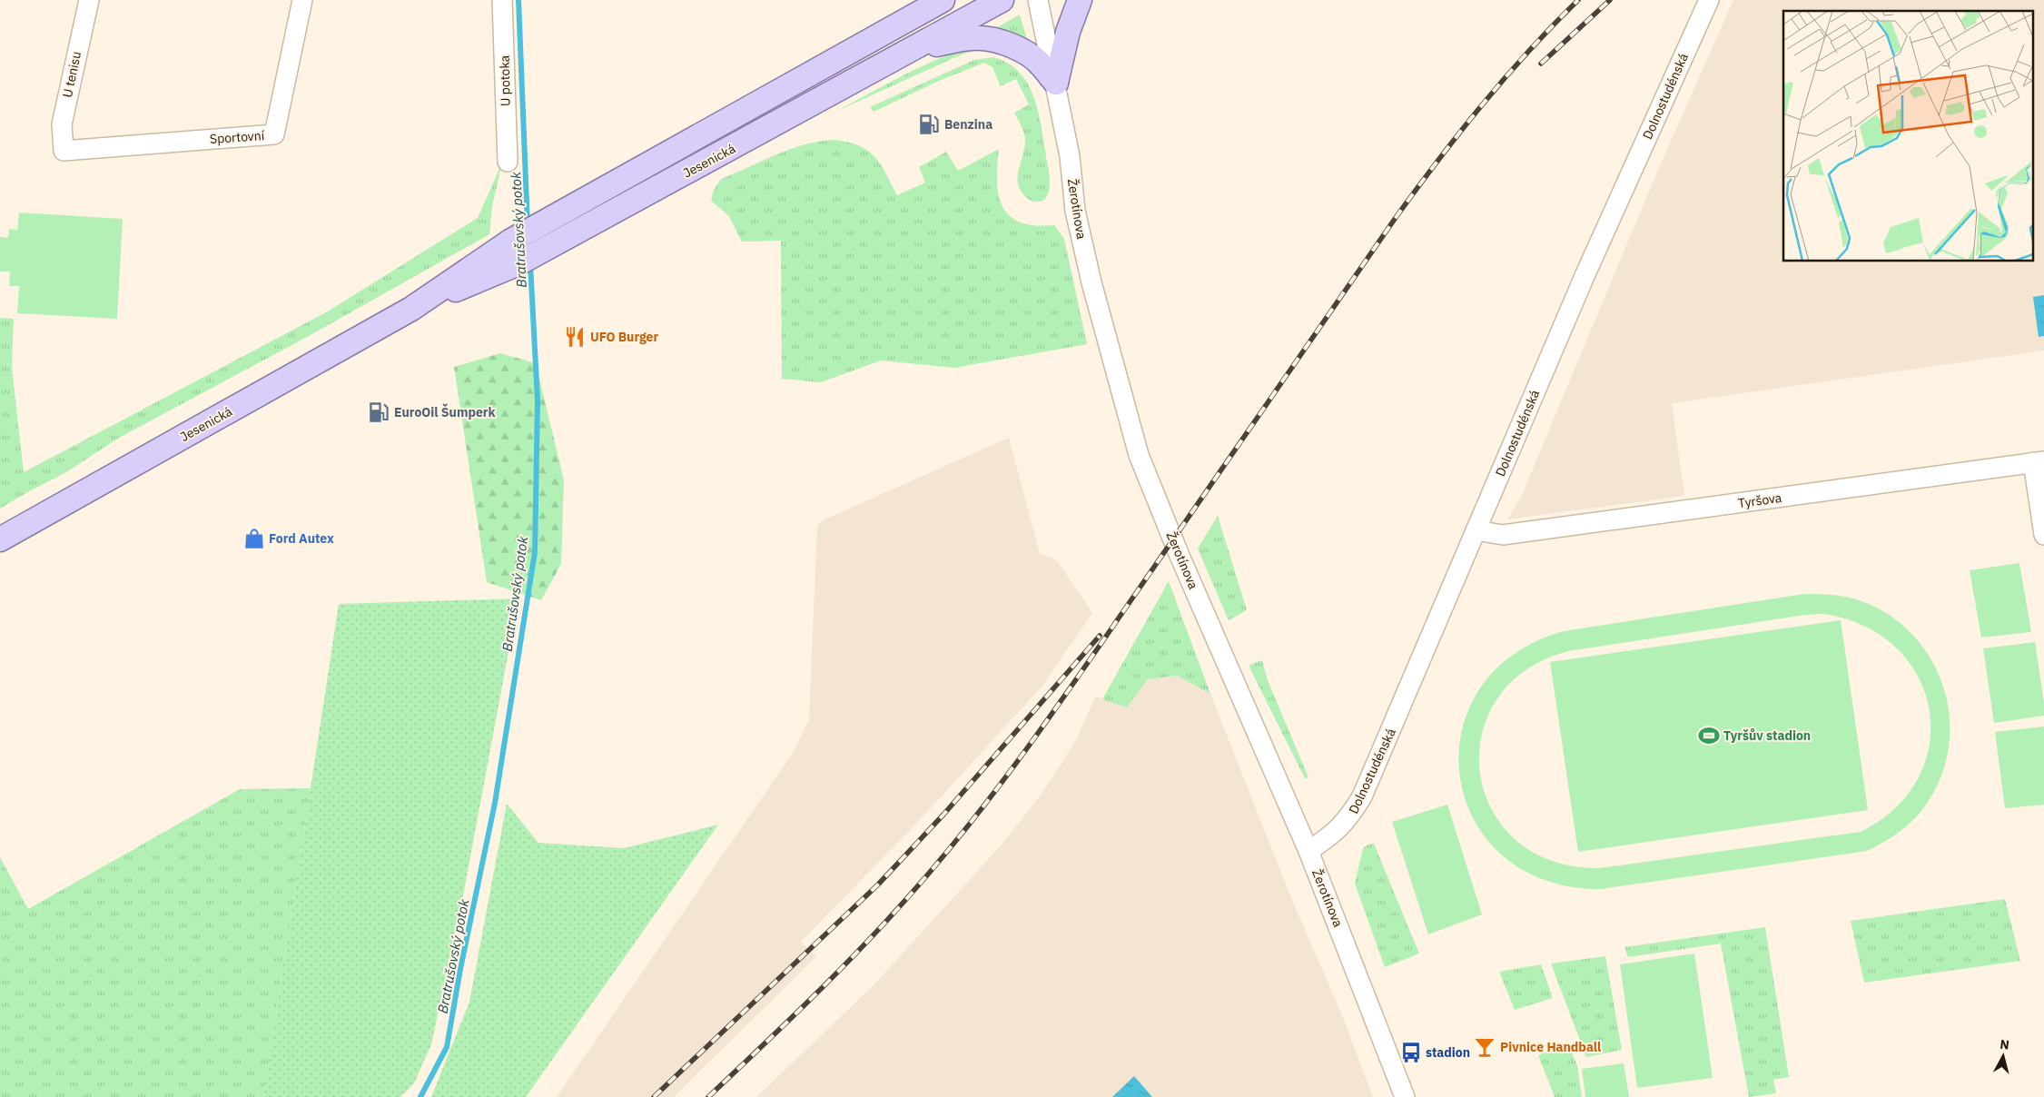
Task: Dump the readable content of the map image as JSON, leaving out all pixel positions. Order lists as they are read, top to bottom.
{
  "streets": {
    "main road": ["Jesenická"],
    "street": [
      "U tenisu",
      "U potoka",
      "Dolnostudénská",
      "Sportovní",
      "Žerotínova",
      "Tyršova"
    ]
  },
  "crossings": [
    ["U tenisu", "Sportovní"],
    ["Dolnostudénská", "Žerotínova"],
    ["Dolnostudénská", "Tyršova"]
  ],
  "water": ["Bratrušovský potok"],
  "places": {
    "fuel station": ["Benzina", "EuroOil Šumperk"],
    "restaurant": ["UFO Burger"],
    "shop": ["Ford Autex"],
    "sports": ["Tyršův stadion"],
    "bar": ["Pivnice Handball"],
    "bus stop": ["stadion"]
  },
  "north": "top"
}
